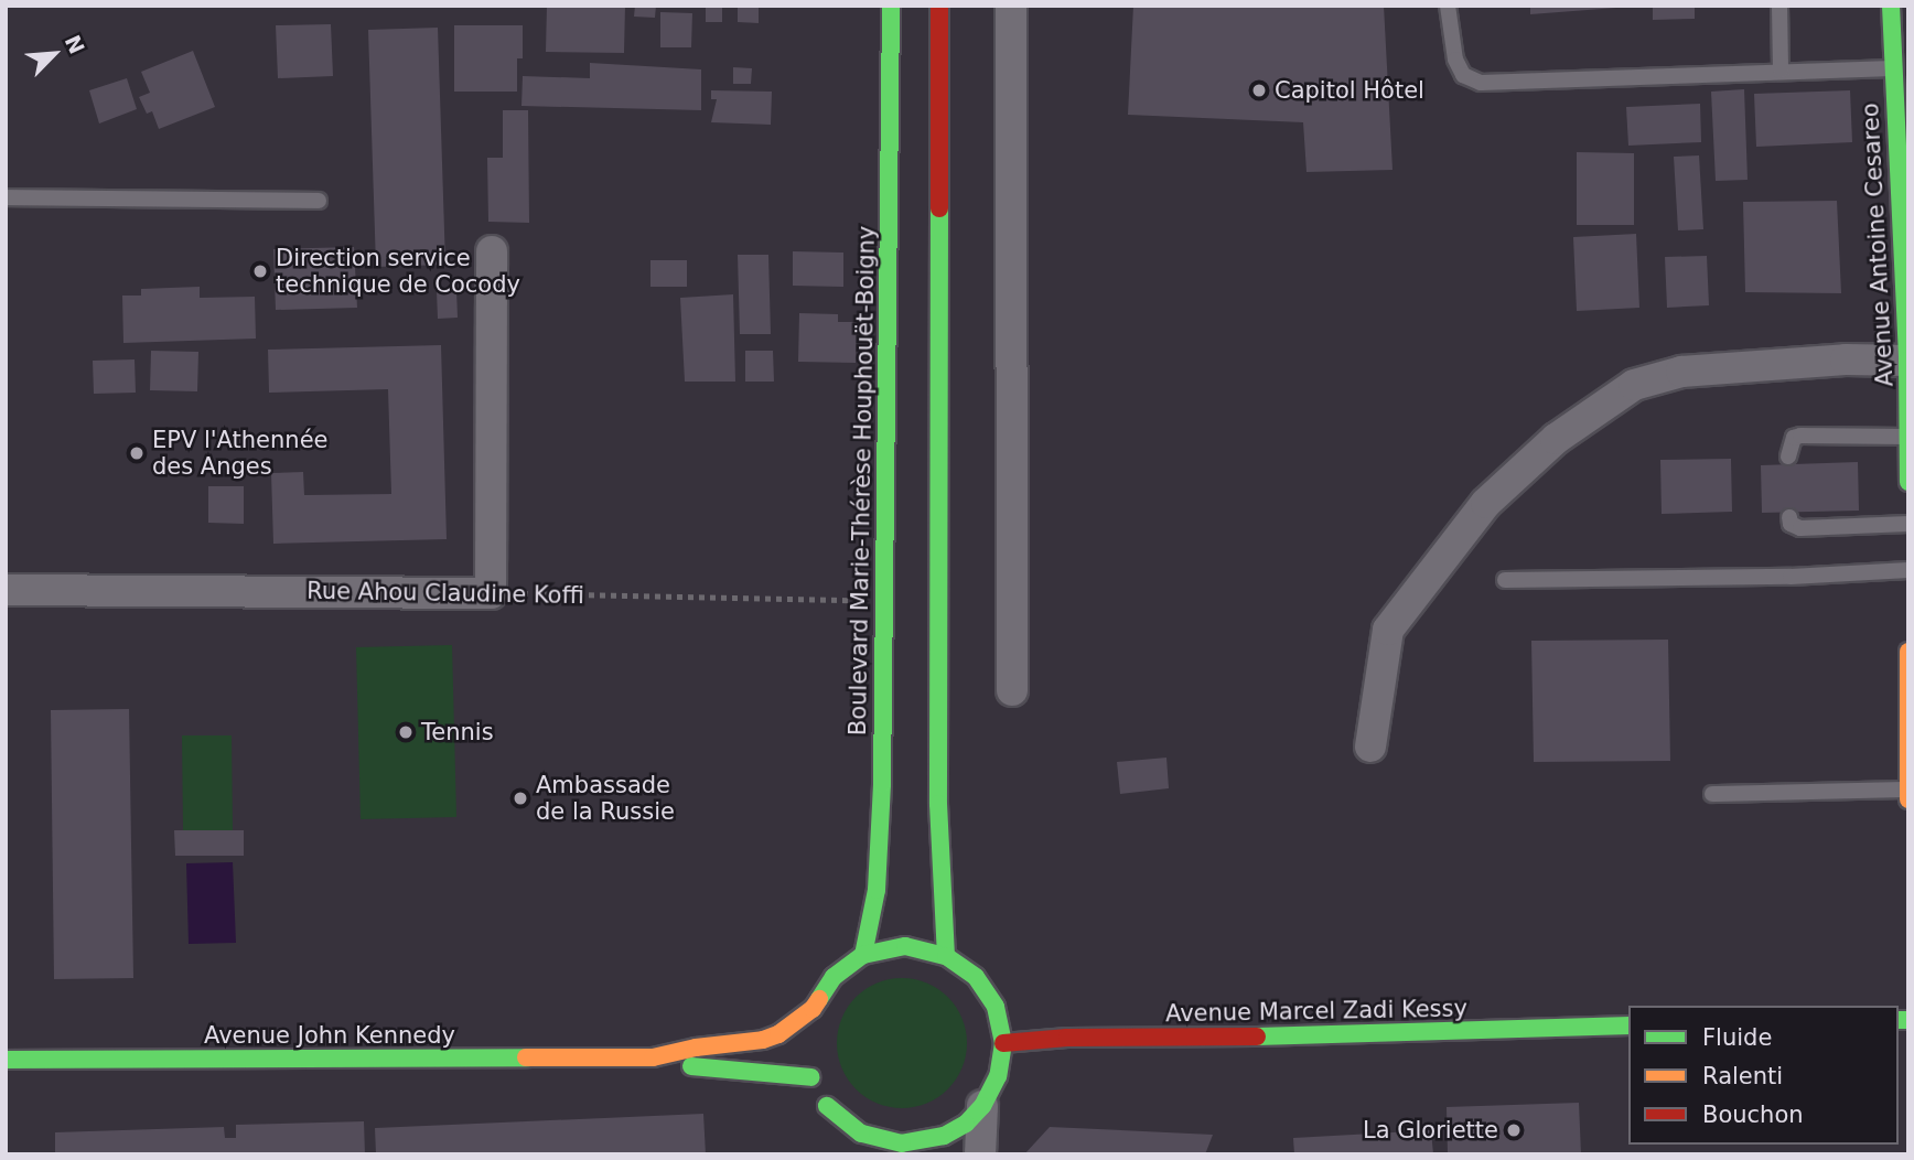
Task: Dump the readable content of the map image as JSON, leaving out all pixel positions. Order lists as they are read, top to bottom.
{
  "streets": {
    "main road": [
      "Avenue Antoine Cesareo",
      "Boulevard Marie-Thérèse Houphouët-Boigny",
      "Avenue Marcel Zadi Kessy",
      "Avenue John Kennedy"
    ],
    "street": ["Rue Ahou Claudine Koffi"]
  },
  "crossings": [
    ["Boulevard Marie-Thérèse Houphouët-Boigny", "Rue Ahou Claudine Koffi"],
    ["Boulevard Marie-Thérèse Houphouët-Boigny", "Avenue John Kennedy"],
    ["Avenue Marcel Zadi Kessy", "Avenue John Kennedy"]
  ],
  "places": [
    "Capitol Hôtel",
    "Direction service technique de Cocody",
    "EPV l'Athennée des Anges",
    "Tennis",
    "Ambassade de la Russie",
    "La Gloriette"
  ],
  "legend": ["Fluide", "Ralenti", "Bouchon"],
  "north": "top right"
}
